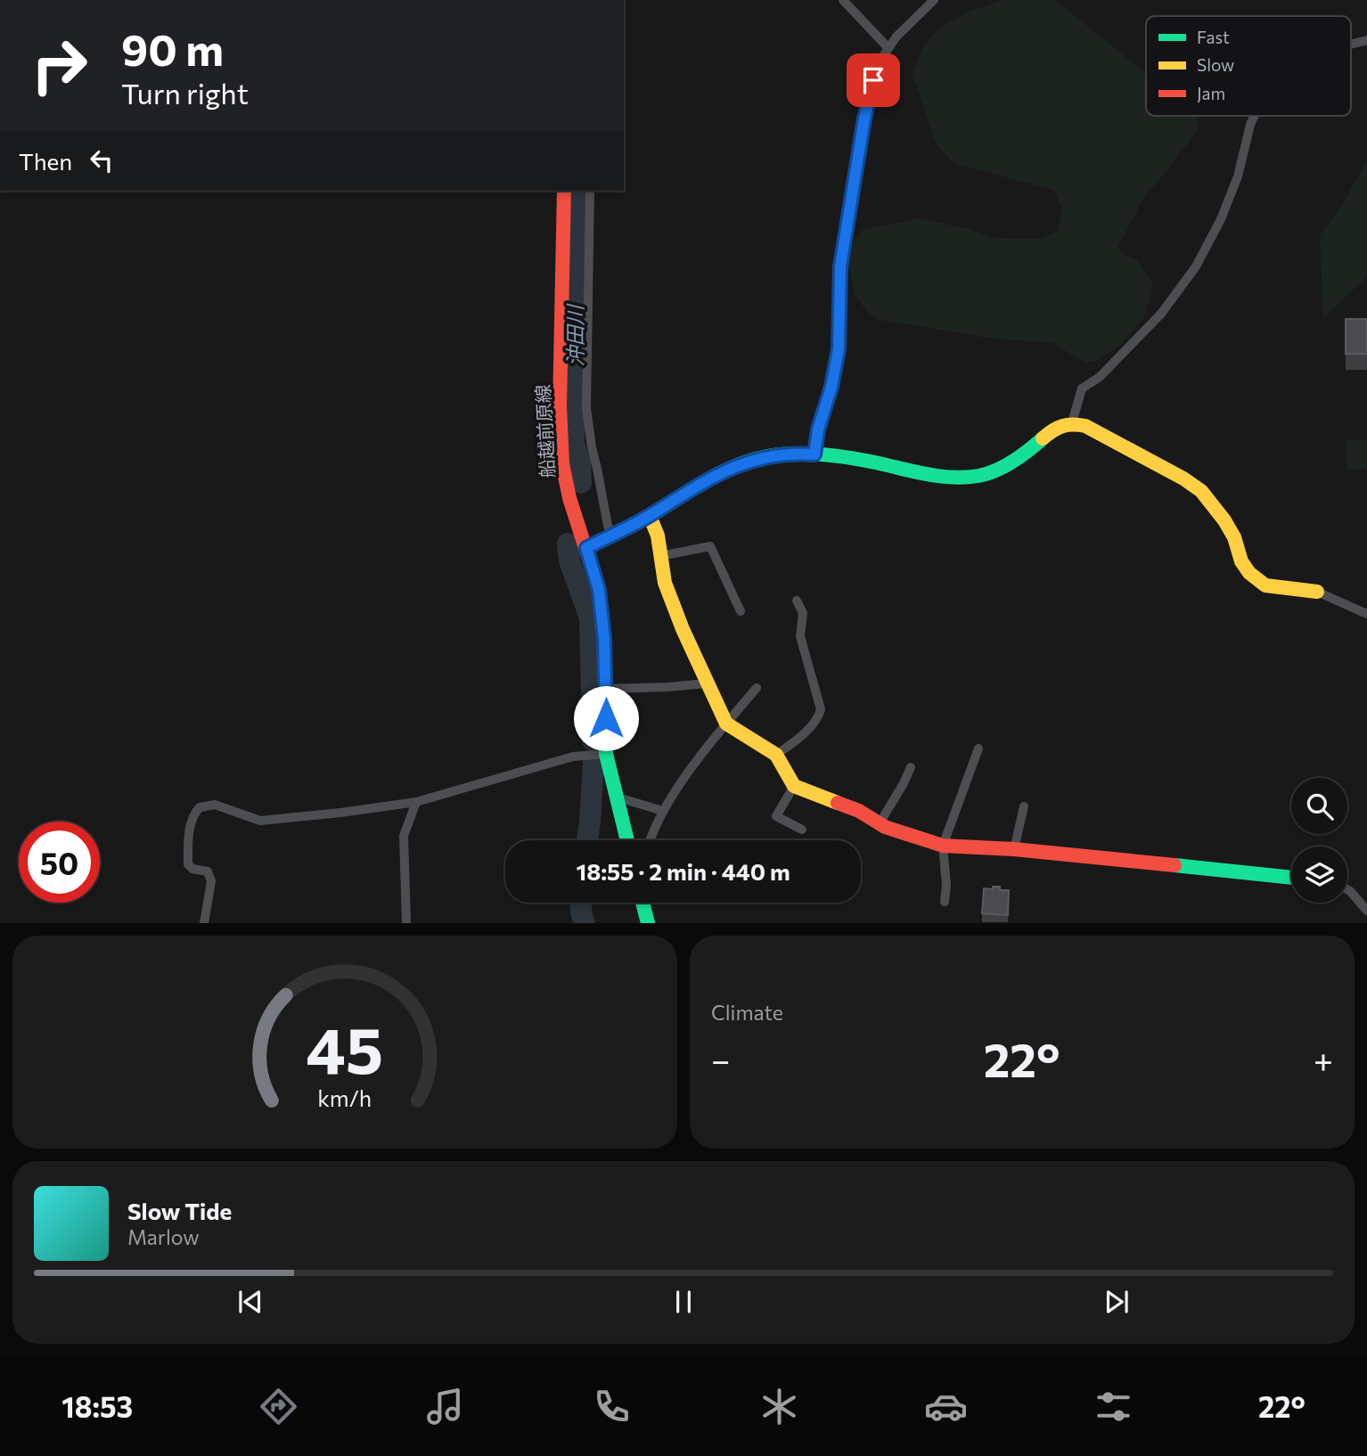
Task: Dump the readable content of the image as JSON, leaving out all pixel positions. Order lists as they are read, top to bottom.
{
  "streets": {
    "street": ["船越前原線"]
  },
  "water": ["沖田川"],
  "legend": ["Fast", "Slow", "Jam"],
  "page": {
    "turn": ["90 m", "Turn right"],
    "then": "Then",
    "limit": "50",
    "trip": "18:55 · 2 min · 440 m",
    "tile": "Climate",
    "heat": ["−", "22°", "+"],
    "song": ["Slow Tide", "Marlow"],
    "tabs": ["18:53", "22°"],
    "gauge": ["45", "km/h"]
  }
}
